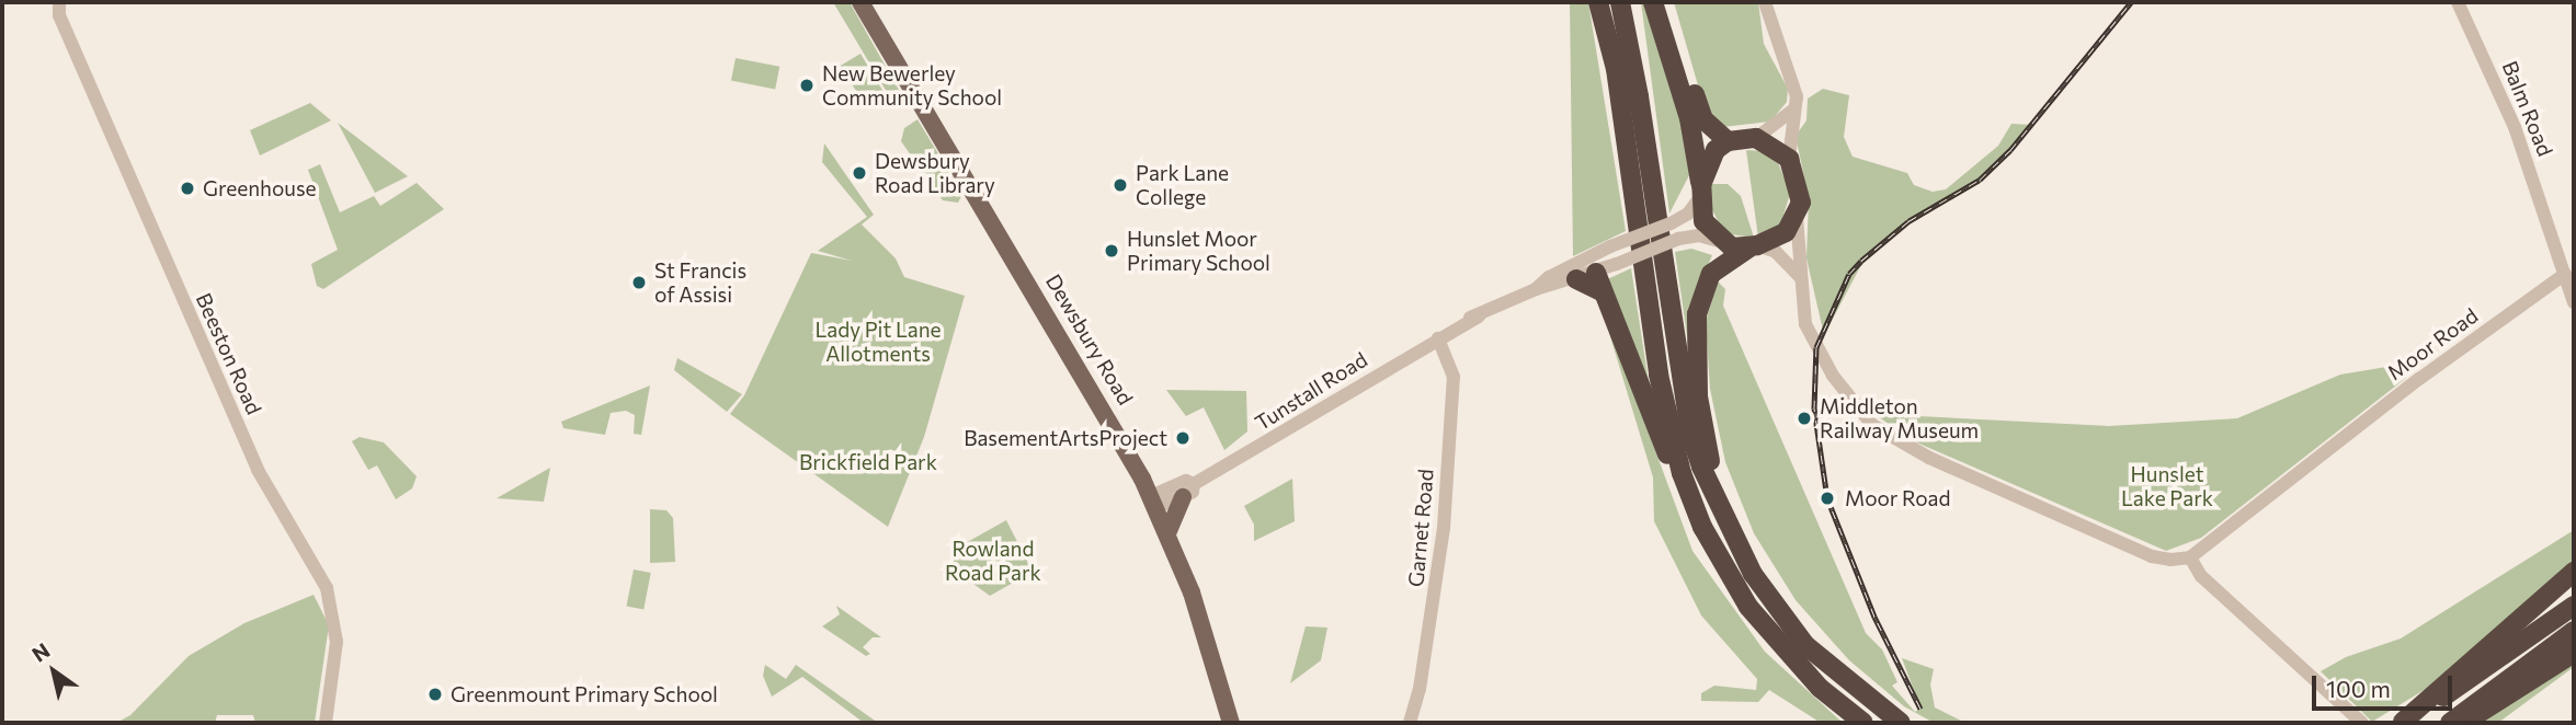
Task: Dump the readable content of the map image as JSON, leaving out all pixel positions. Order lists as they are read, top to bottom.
{
  "streets": {
    "main road": ["Dewsbury Road"],
    "street": [
      "Balm Road",
      "Moor Road",
      "Beeston Road",
      "Tunstall Road",
      "Garnet Road"
    ]
  },
  "crossings": [
    ["Balm Road", "Moor Road"],
    ["Dewsbury Road", "Tunstall Road"],
    ["Tunstall Road", "Garnet Road"]
  ],
  "parks": [
    "Lady Pit Lane Allotments",
    "Brickfield Park",
    "Hunslet Lake Park",
    "Rowland Road Park"
  ],
  "places": [
    "New Bewerley Community School",
    "Dewsbury Road Library",
    "Park Lane College",
    "Greenhouse",
    "Hunslet Moor Primary School",
    "St Francis of Assisi",
    "Middleton Railway Museum",
    "BasementArtsProject",
    "Moor Road",
    "Greenmount Primary School"
  ],
  "scale_bar": "100 m",
  "north": "top left"
}
